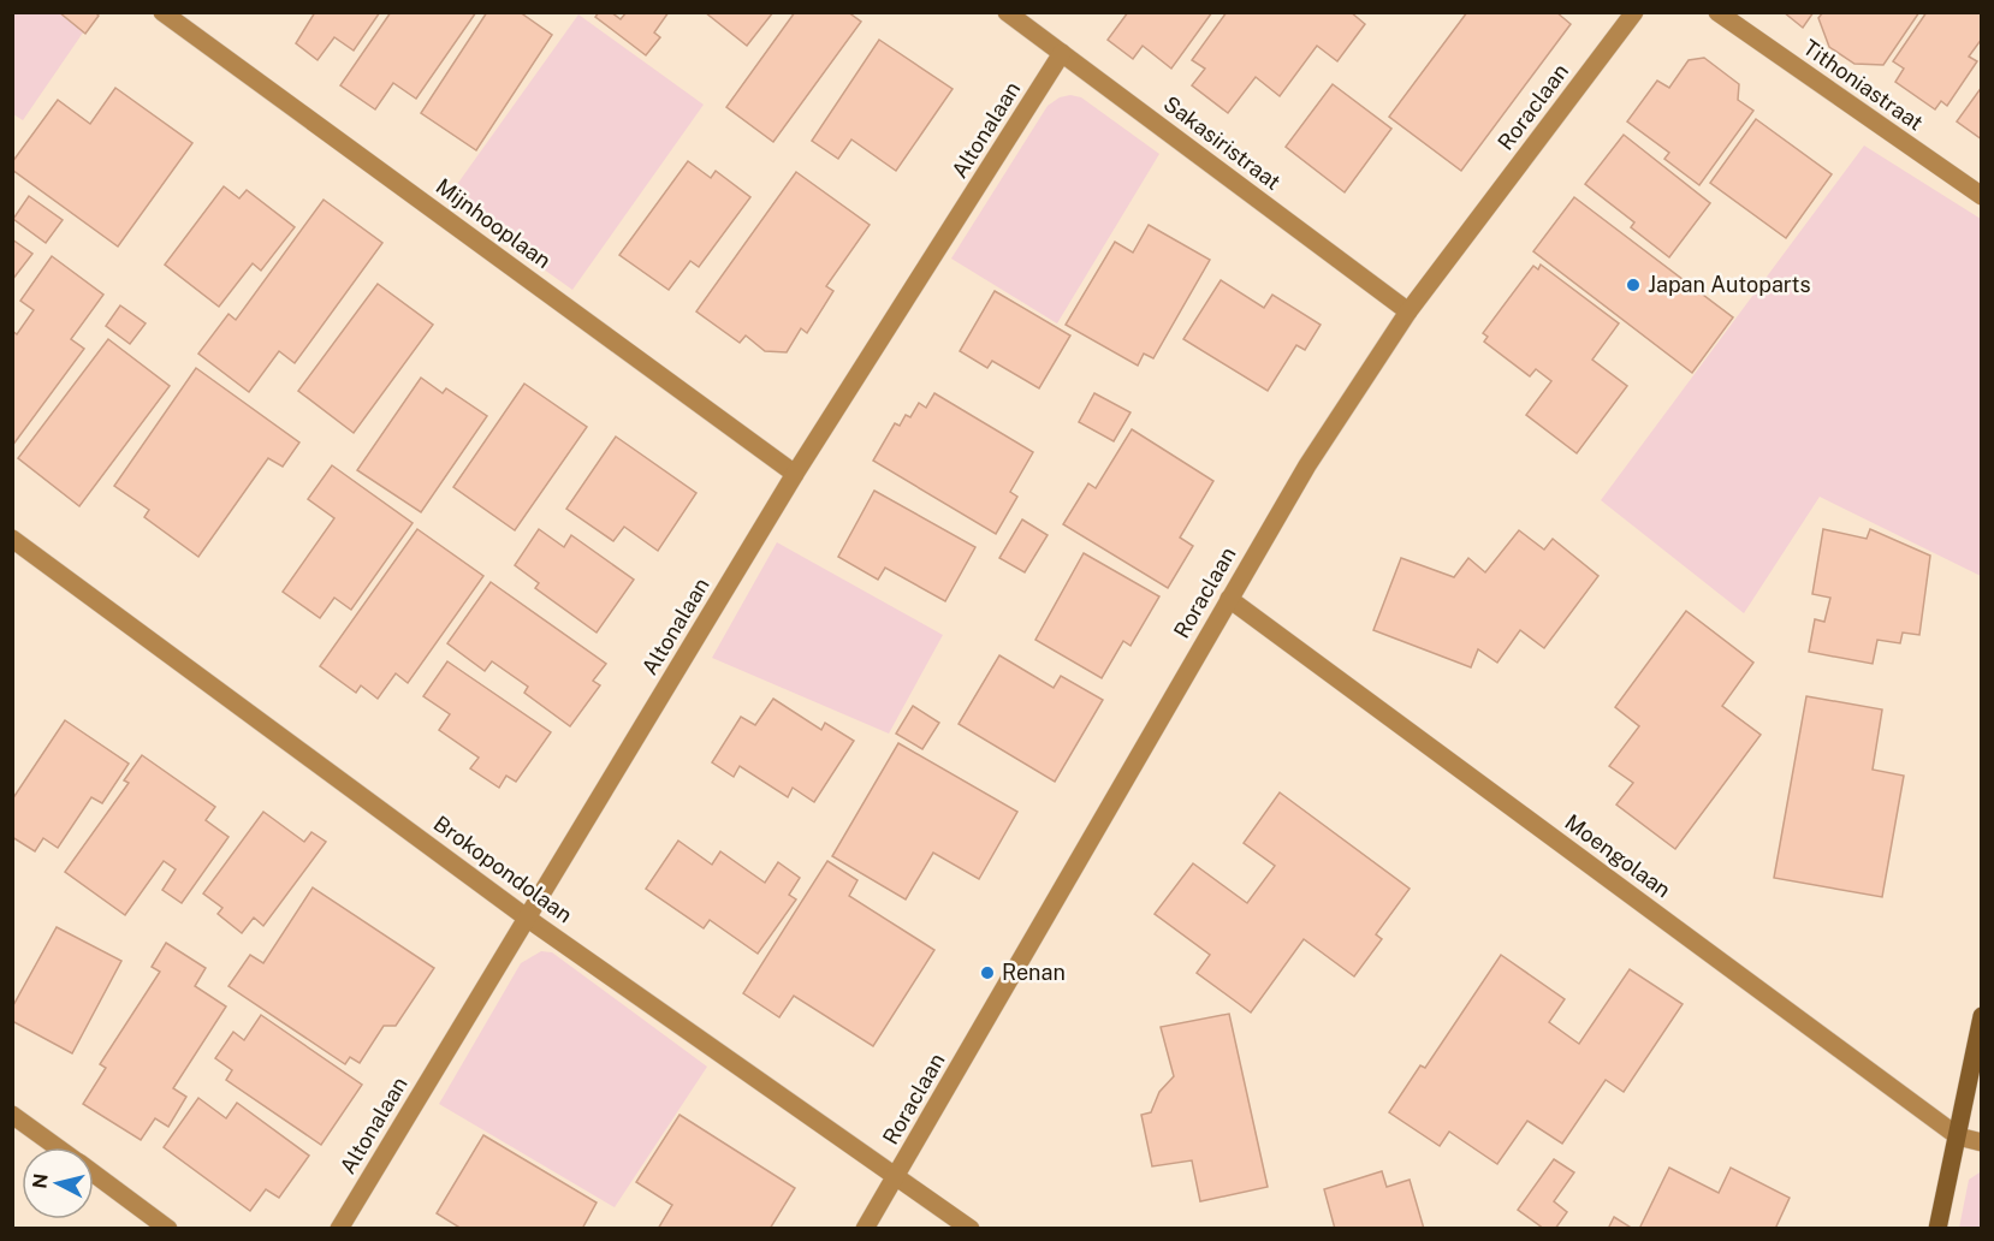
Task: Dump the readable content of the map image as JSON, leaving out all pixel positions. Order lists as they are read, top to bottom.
{
  "streets": {
    "street": [
      "Tithoniastraat",
      "Roraclaan",
      "Altonalaan",
      "Sakasiristraat",
      "Mijnhooplaan",
      "Moengolaan",
      "Brokopondolaan"
    ]
  },
  "crossings": [
    ["Roraclaan", "Sakasiristraat"],
    ["Roraclaan", "Moengolaan"],
    ["Roraclaan", "Brokopondolaan"],
    ["Altonalaan", "Sakasiristraat"],
    ["Altonalaan", "Mijnhooplaan"],
    ["Altonalaan", "Brokopondolaan"]
  ],
  "places": ["Japan Autoparts", "Renan"],
  "north": "left"
}
